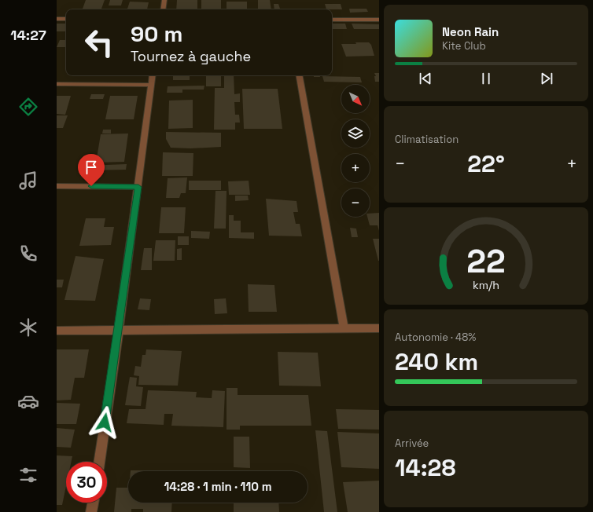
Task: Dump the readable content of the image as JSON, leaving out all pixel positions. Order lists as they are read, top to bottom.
{
  "north": "bottom right",
  "page": {
    "tabs": "14:27",
    "turn": ["90 m", "Tournez à gauche"],
    "song": ["Neon Rain", "Kite Club"],
    "map_buttons": ["+", "−"],
    "tile": [
      "Climatisation",
      ["Autonomie · 48%", "240 km"],
      ["Arrivée", "14:28"]
    ],
    "heat": ["−", "22°", "+"],
    "limit": "30",
    "trip": "14:28 · 1 min · 110 m",
    "gauge": ["22", "km/h"]
  }
}
